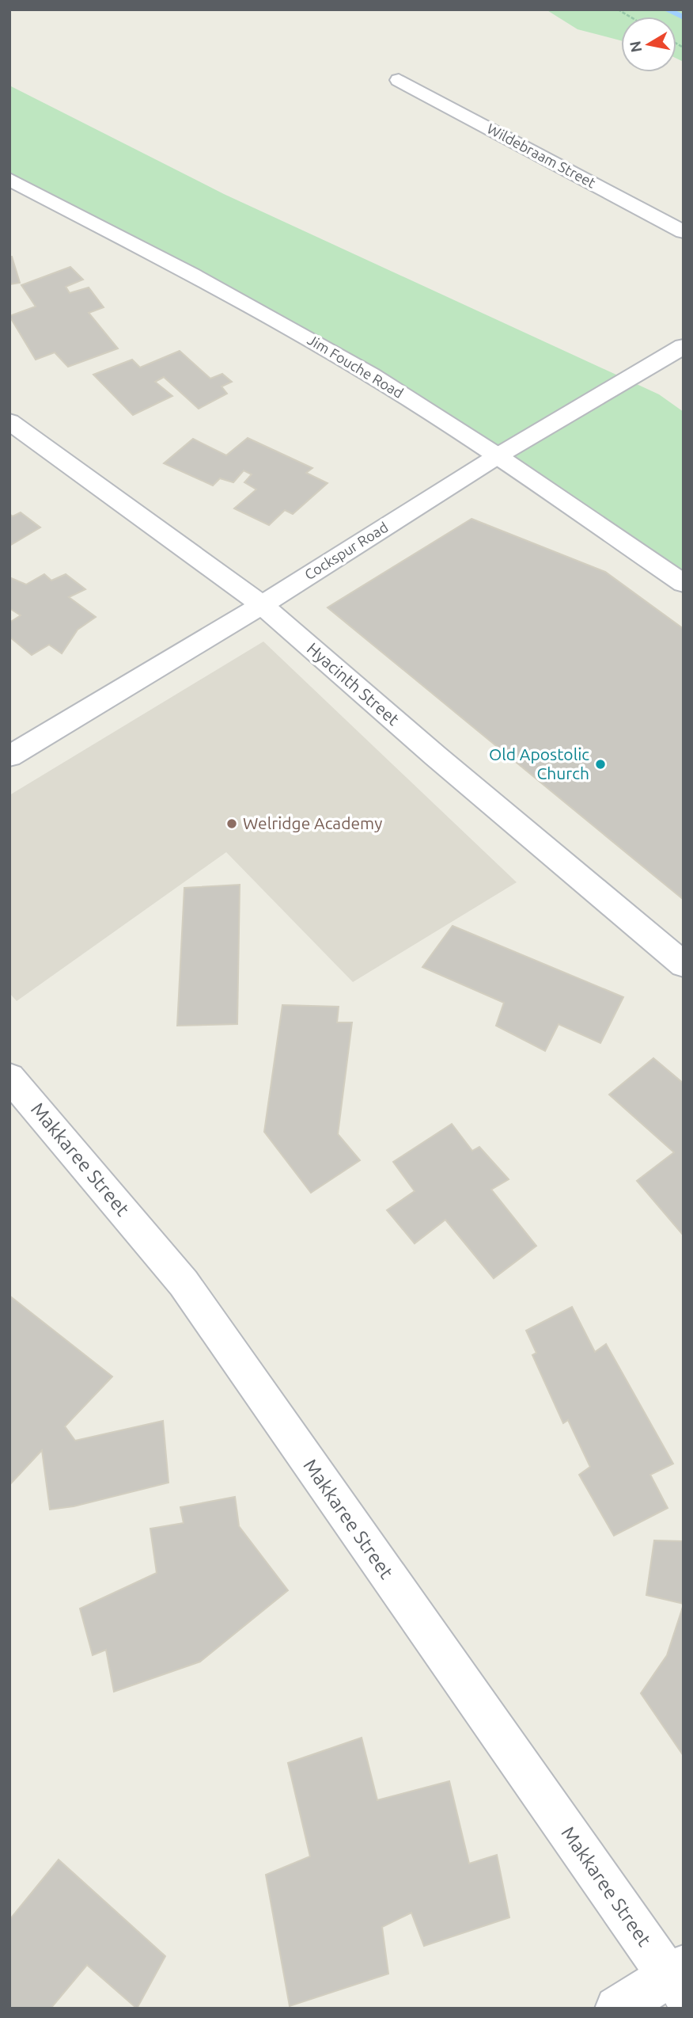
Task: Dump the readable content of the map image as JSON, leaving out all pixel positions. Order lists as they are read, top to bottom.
{
  "streets": {
    "street": [
      "Wildebraam Street",
      "Jim Fouche Road",
      "Cockspur Road",
      "Hyacinth Street",
      "Makkaree Street"
    ]
  },
  "crossings": [
    ["Jim Fouche Road", "Cockspur Road"],
    ["Cockspur Road", "Hyacinth Street"]
  ],
  "places": ["Old Apostolic Church", "Welridge Academy"],
  "north": "left"
}
